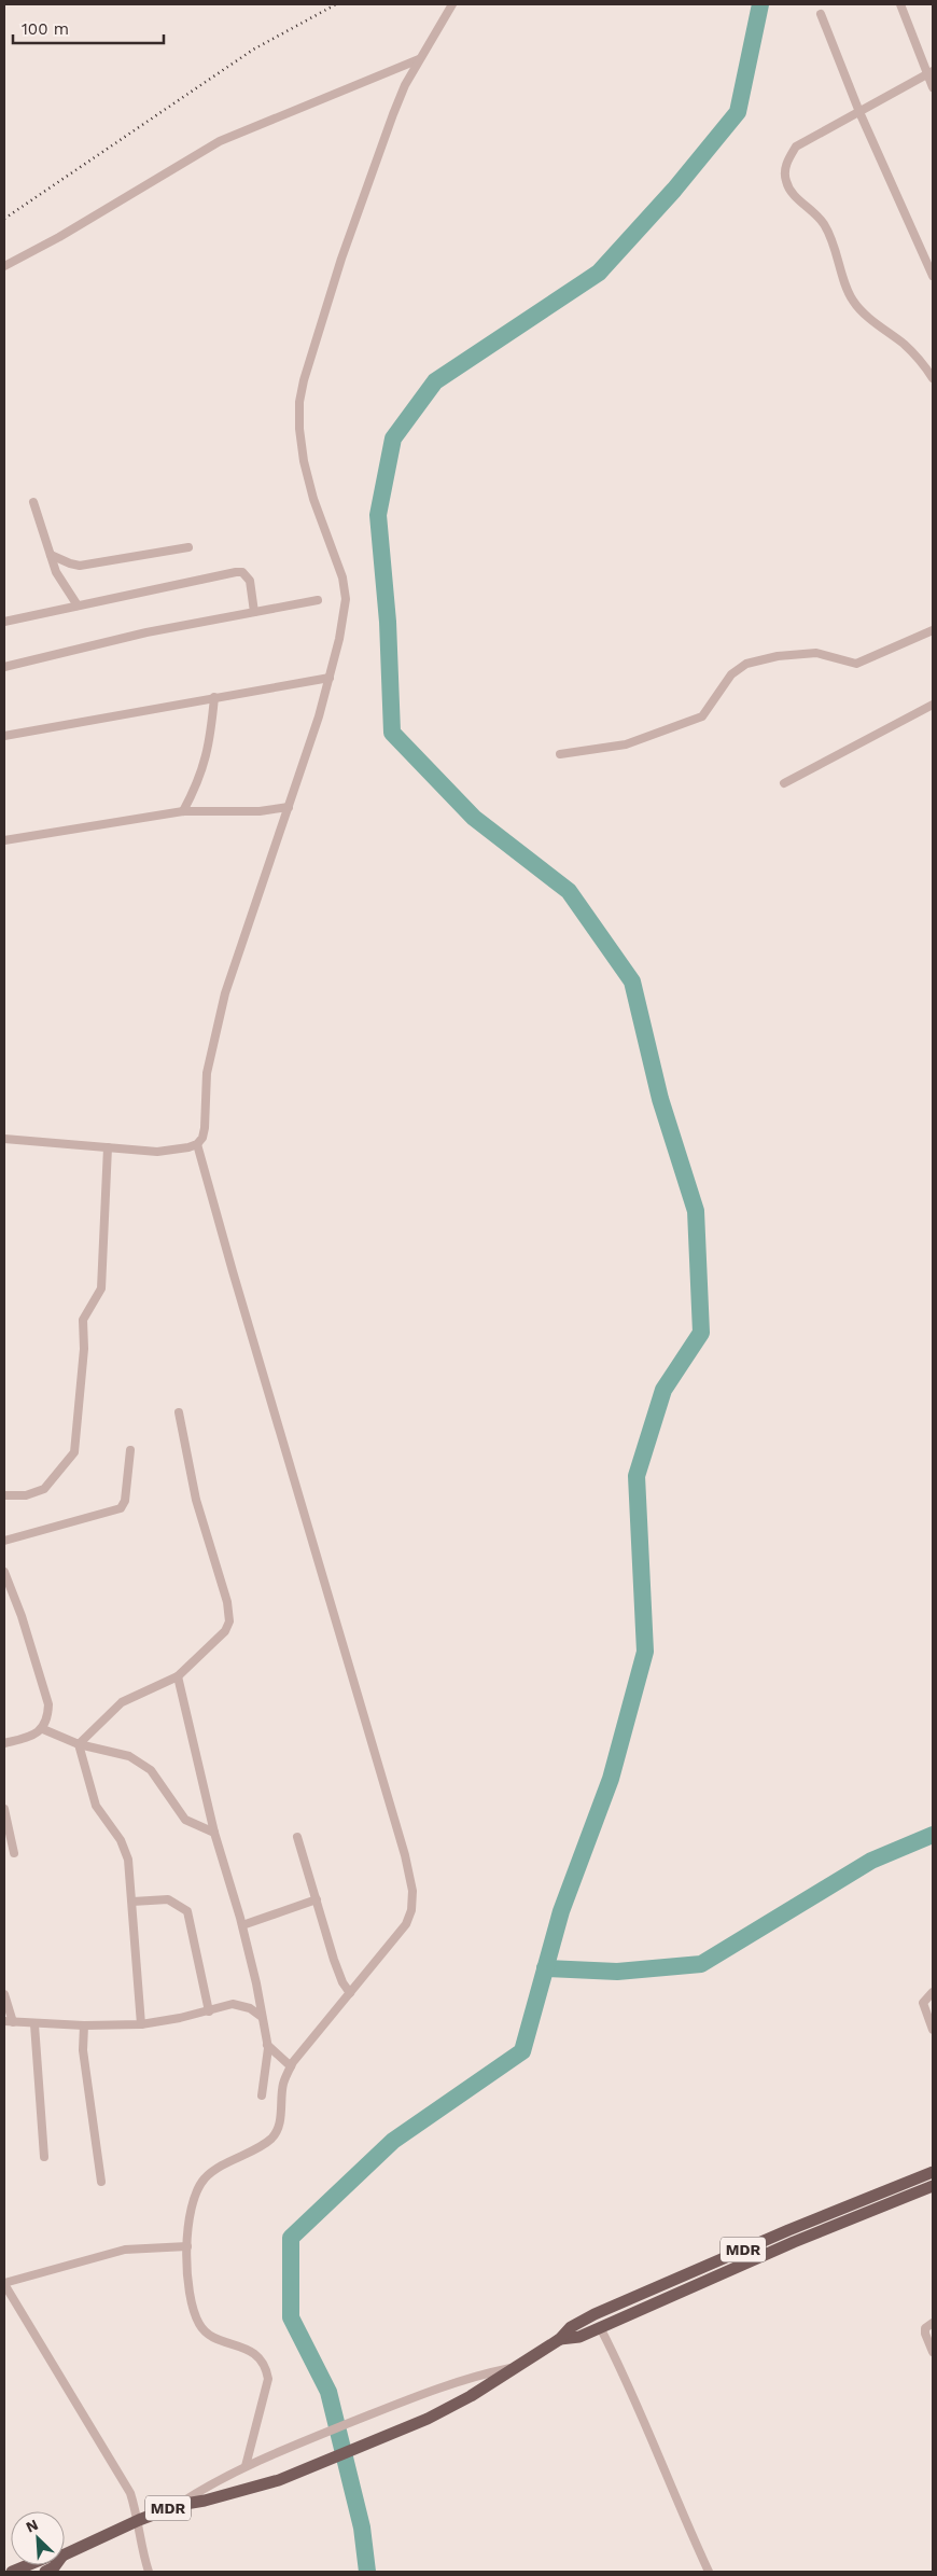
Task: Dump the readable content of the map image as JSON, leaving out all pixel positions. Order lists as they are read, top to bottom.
{
  "streets": {
    "main road": ["MDR"]
  },
  "scale_bar": "100 m",
  "north": "top left"
}
